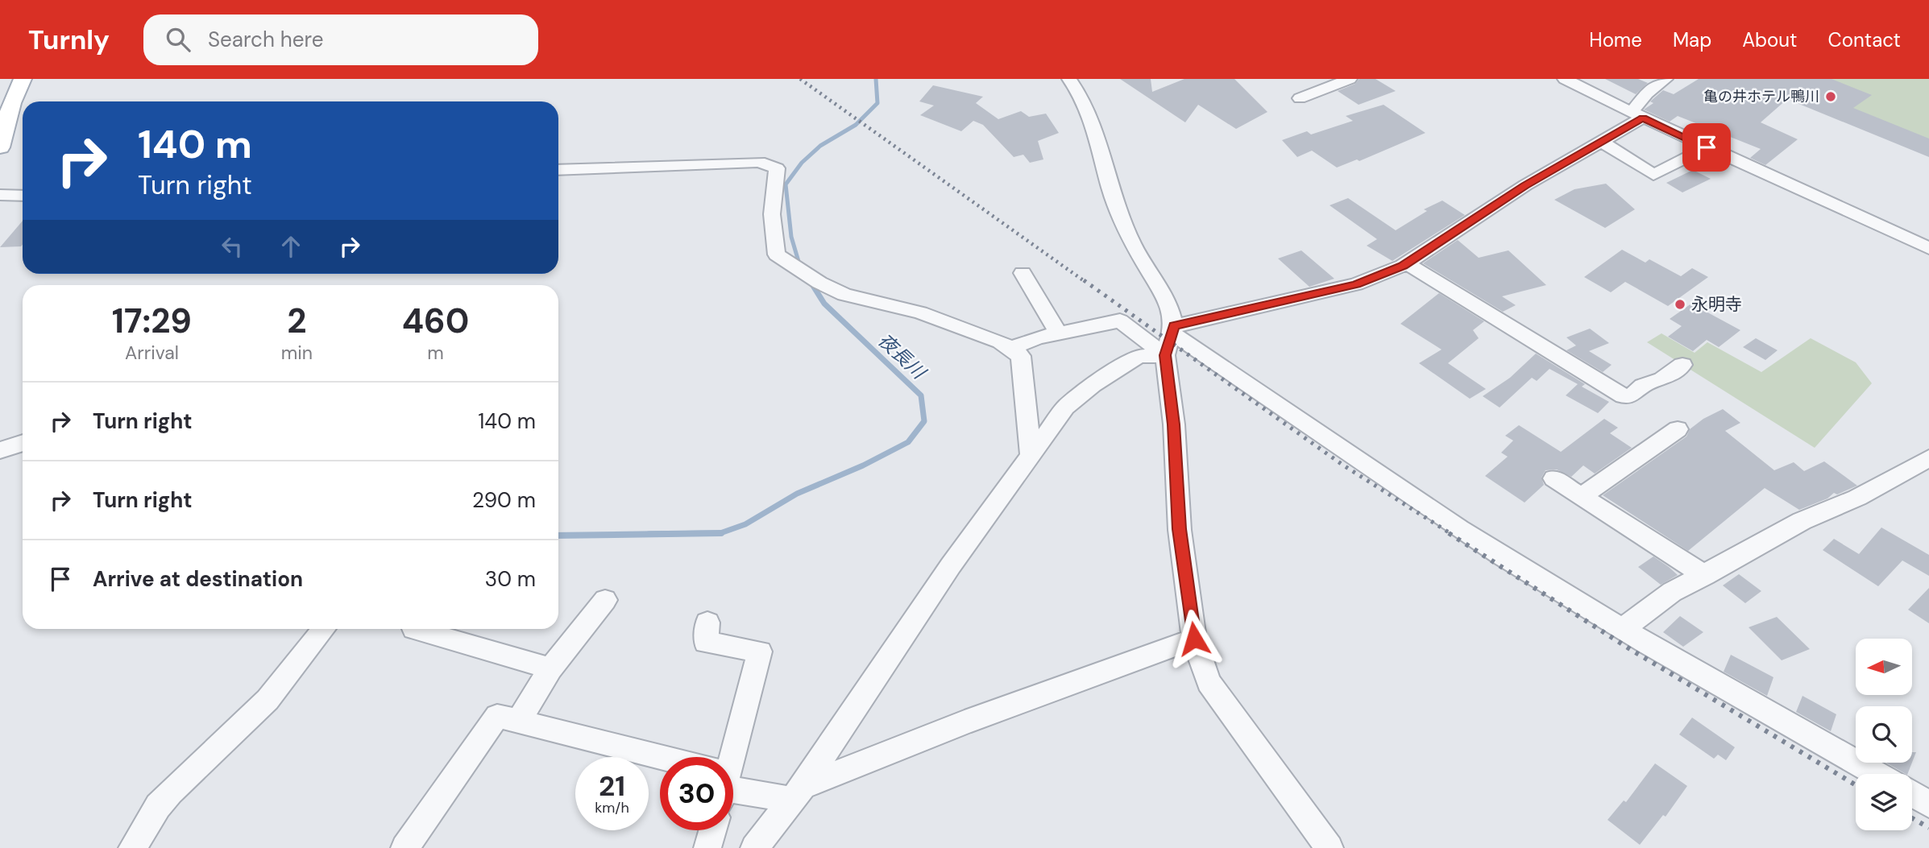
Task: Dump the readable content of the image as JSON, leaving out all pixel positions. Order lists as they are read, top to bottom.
{
  "water": ["夜長川"],
  "places": ["亀の井ホテル鴨川", "永明寺"],
  "north": "left",
  "page": {
    "header": "Turnly",
    "search": "Search here",
    "nav": [
      "Home",
      "Map",
      "About",
      "Contact"
    ],
    "turn": ["140 m", "Turn right"],
    "eta": [
      "17:29",
      "Arrival",
      "2",
      "min",
      "460",
      "m"
    ],
    "list": [
      {
        "name": "Turn right",
        "value": "140 m"
      },
      {
        "name": "Turn right",
        "value": "290 m"
      },
      {
        "name": "Arrive at destination",
        "value": "30 m"
      }
    ],
    "speed": "21 km/h",
    "limit": "30"
  }
}
